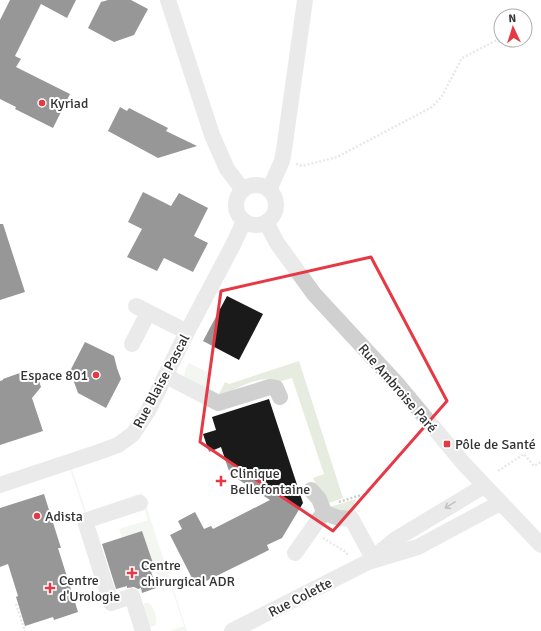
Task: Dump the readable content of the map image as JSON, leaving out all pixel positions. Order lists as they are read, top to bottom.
{
  "streets": {
    "street": ["Rue Blaise Pascal", "Rue Ambroise Paré", "Rue Colette"]
  },
  "crossings": [
    ["Rue Blaise Pascal", "Rue Ambroise Paré"],
    ["Rue Ambroise Paré", "Rue Colette"]
  ],
  "places": {
    "other": ["Kyriad", "Espace 801", "Adista"],
    "transit": ["Pôle de Santé"],
    "health": ["Clinique Bellefontaine", "Centre chirurgical ADR", "Centre d'Urologie"]
  },
  "north": "top"
}
